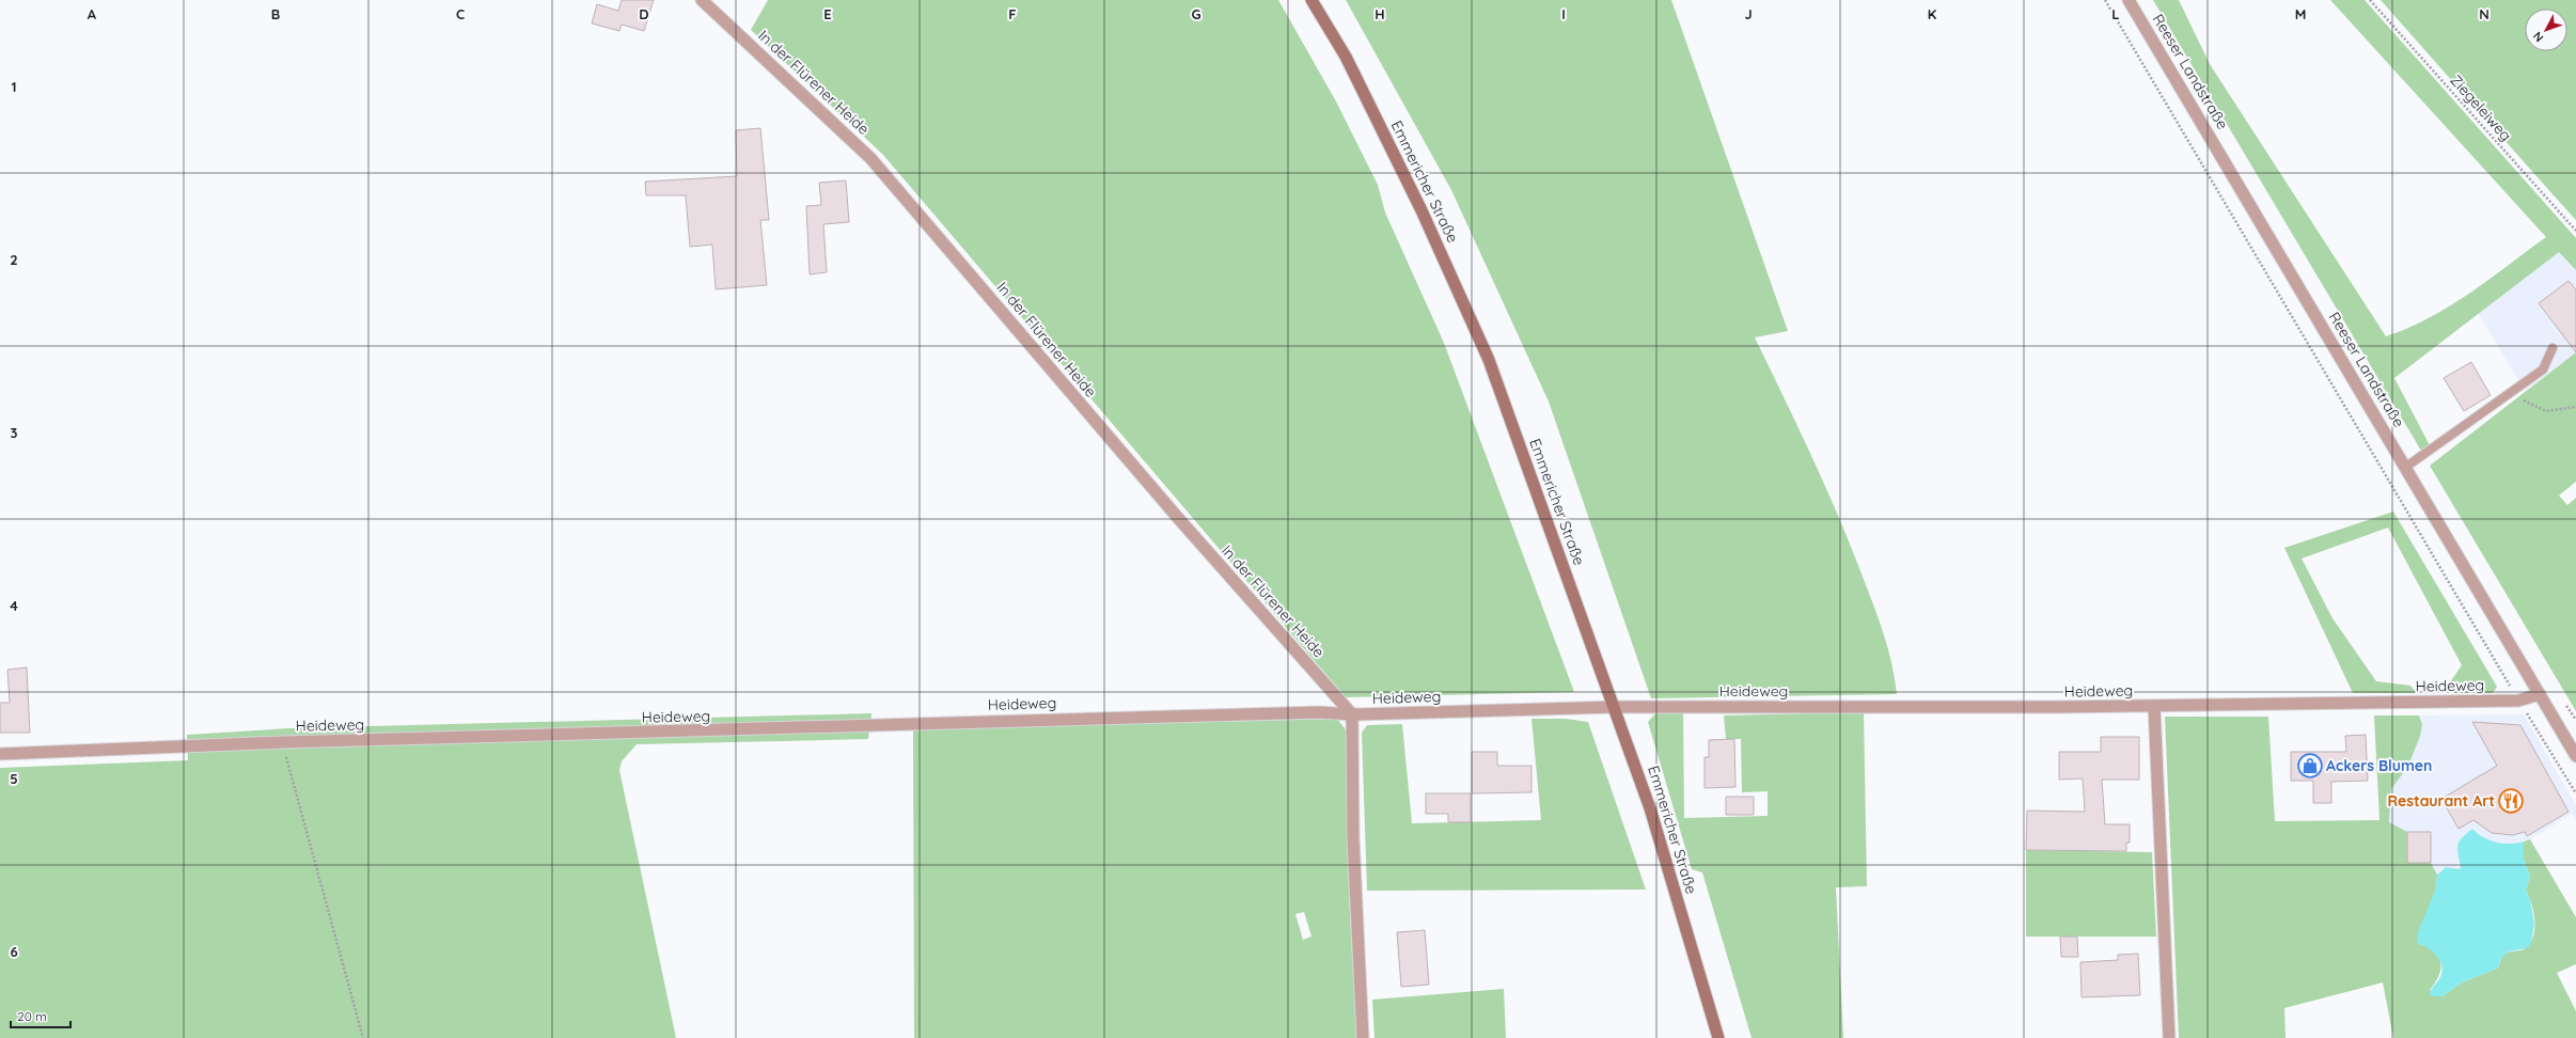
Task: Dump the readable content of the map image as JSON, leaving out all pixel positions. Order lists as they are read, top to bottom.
{
  "streets": {
    "main road": ["Emmericher Straße"],
    "street": ["Reeser Landstraße", "In der Flürener Heide", "Heideweg"],
    "path": ["Ziegeleiweg"]
  },
  "crossings": [
    ["Reeser Landstraße", "Heideweg"],
    ["In der Flürener Heide", "Heideweg"],
    ["Emmericher Straße", "Heideweg"]
  ],
  "places": {
    "shop": ["Ackers Blumen"],
    "restaurant": ["Restaurant Art"]
  },
  "scale_bar": "20 m",
  "north": "bottom left",
  "grid": {
    "columns": [
      "A",
      "B",
      "C",
      "D",
      "E",
      "F",
      "G",
      "H",
      "I",
      "J",
      "K",
      "L",
      "M",
      "N"
    ],
    "rows": [
      "1",
      "2",
      "3",
      "4",
      "5",
      "6"
    ]
  }
}
